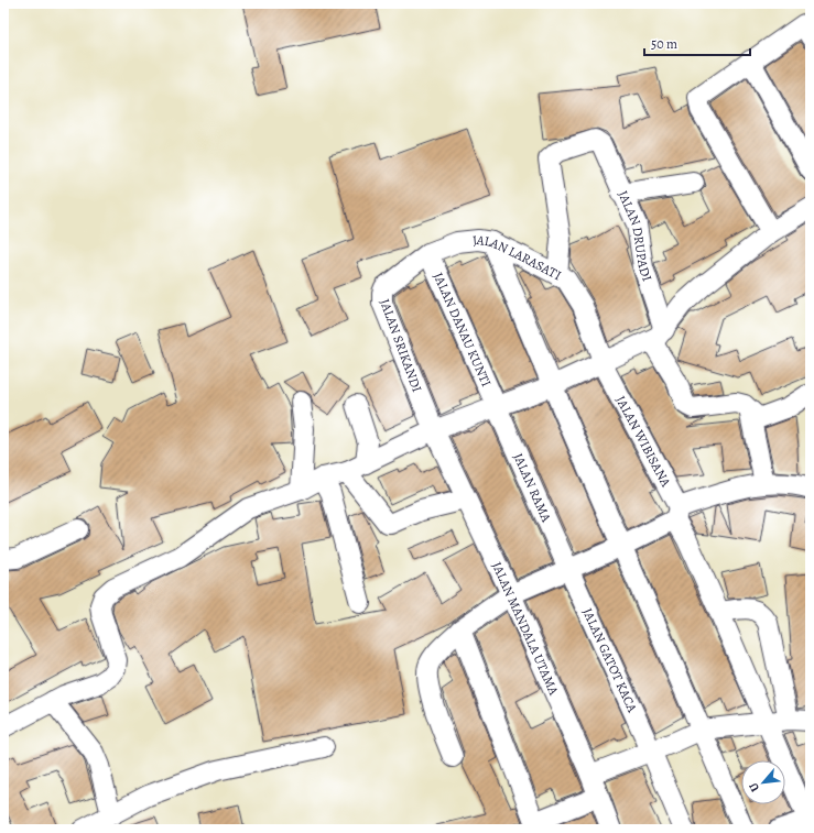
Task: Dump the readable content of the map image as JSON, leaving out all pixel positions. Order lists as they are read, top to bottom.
{
  "streets": {
    "street": [
      "JALAN DRUPADI",
      "JALAN LARASATI",
      "JALAN DANAU KUNTI",
      "JALAN SRIKANDI",
      "JALAN WIBISANA",
      "JALAN RAMA",
      "JALAN MANDALA UTAMA",
      "JALAN GATOT KACA"
    ]
  },
  "crossings": [
    ["JALAN DRUPADI", "JALAN LARASATI"],
    ["JALAN LARASATI", "JALAN DANAU KUNTI"],
    ["JALAN LARASATI", "JALAN SRIKANDI"],
    ["JALAN LARASATI", "JALAN WIBISANA"],
    ["JALAN DANAU KUNTI", "JALAN SRIKANDI"],
    ["JALAN DANAU KUNTI", "JALAN RAMA"],
    ["JALAN SRIKANDI", "JALAN MANDALA UTAMA"],
    ["JALAN RAMA", "JALAN GATOT KACA"]
  ],
  "scale_bar": "50 m",
  "north": "bottom left"
}
